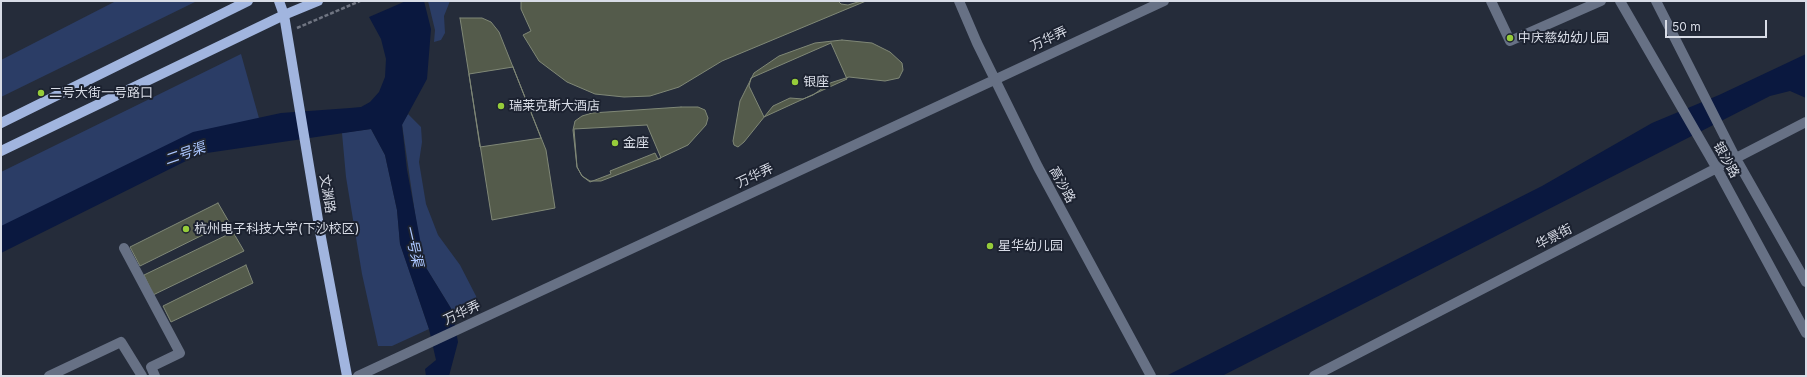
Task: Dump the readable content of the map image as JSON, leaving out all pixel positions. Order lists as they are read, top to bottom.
{
  "streets": {
    "main road": ["文渊路"],
    "street": [
      "万华弄",
      "银沙路",
      "高沙路",
      "华景街"
    ]
  },
  "crossings": [
    ["万华弄", "高沙路"],
    ["银沙路", "华景街"]
  ],
  "water": ["二号渠", "一号渠"],
  "places": [
    "中庆慈幼幼儿园",
    "银座",
    "二号大街一号路口",
    "瑞莱克斯大酒店",
    "金座",
    "杭州电子科技大学(下沙校区)",
    "星华幼儿园"
  ],
  "scale_bar": "50 m"
}
